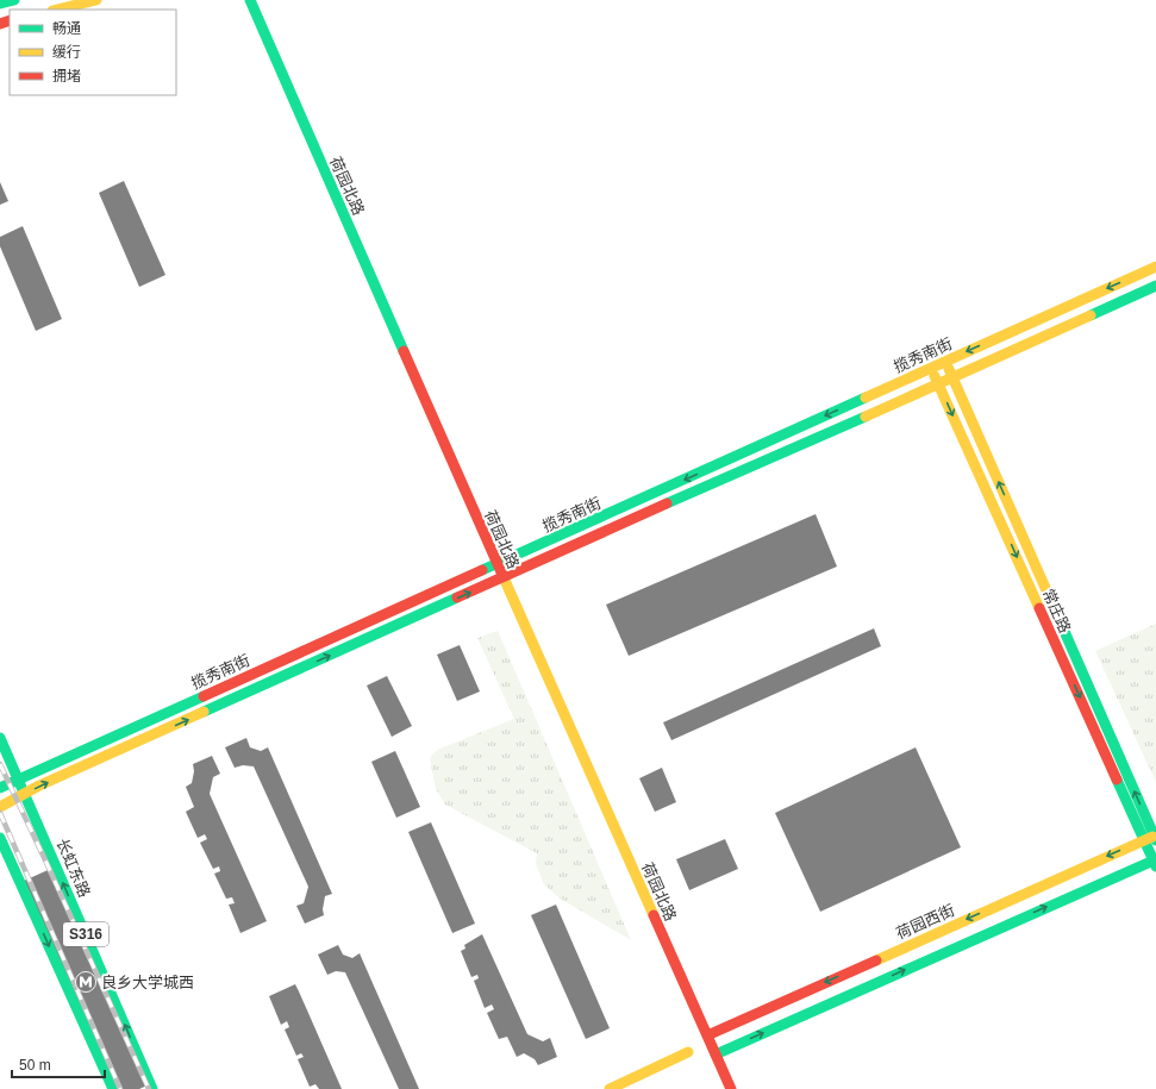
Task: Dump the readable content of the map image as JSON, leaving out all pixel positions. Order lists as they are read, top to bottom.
{
  "streets": {
    "street": [
      "荷园北路",
      "揽秀南街",
      "常庄路",
      "长虹东路",
      "荷园西街",
      "S316"
    ]
  },
  "crossings": [
    ["荷园北路", "揽秀南街"],
    ["荷园北路", "荷园西街"],
    ["揽秀南街", "常庄路"],
    ["揽秀南街", "长虹东路"],
    ["常庄路", "荷园西街"]
  ],
  "places": {
    "metro station": ["良乡大学城西"]
  },
  "legend": ["畅通", "缓行", "拥堵"],
  "scale_bar": "50 m"
}
